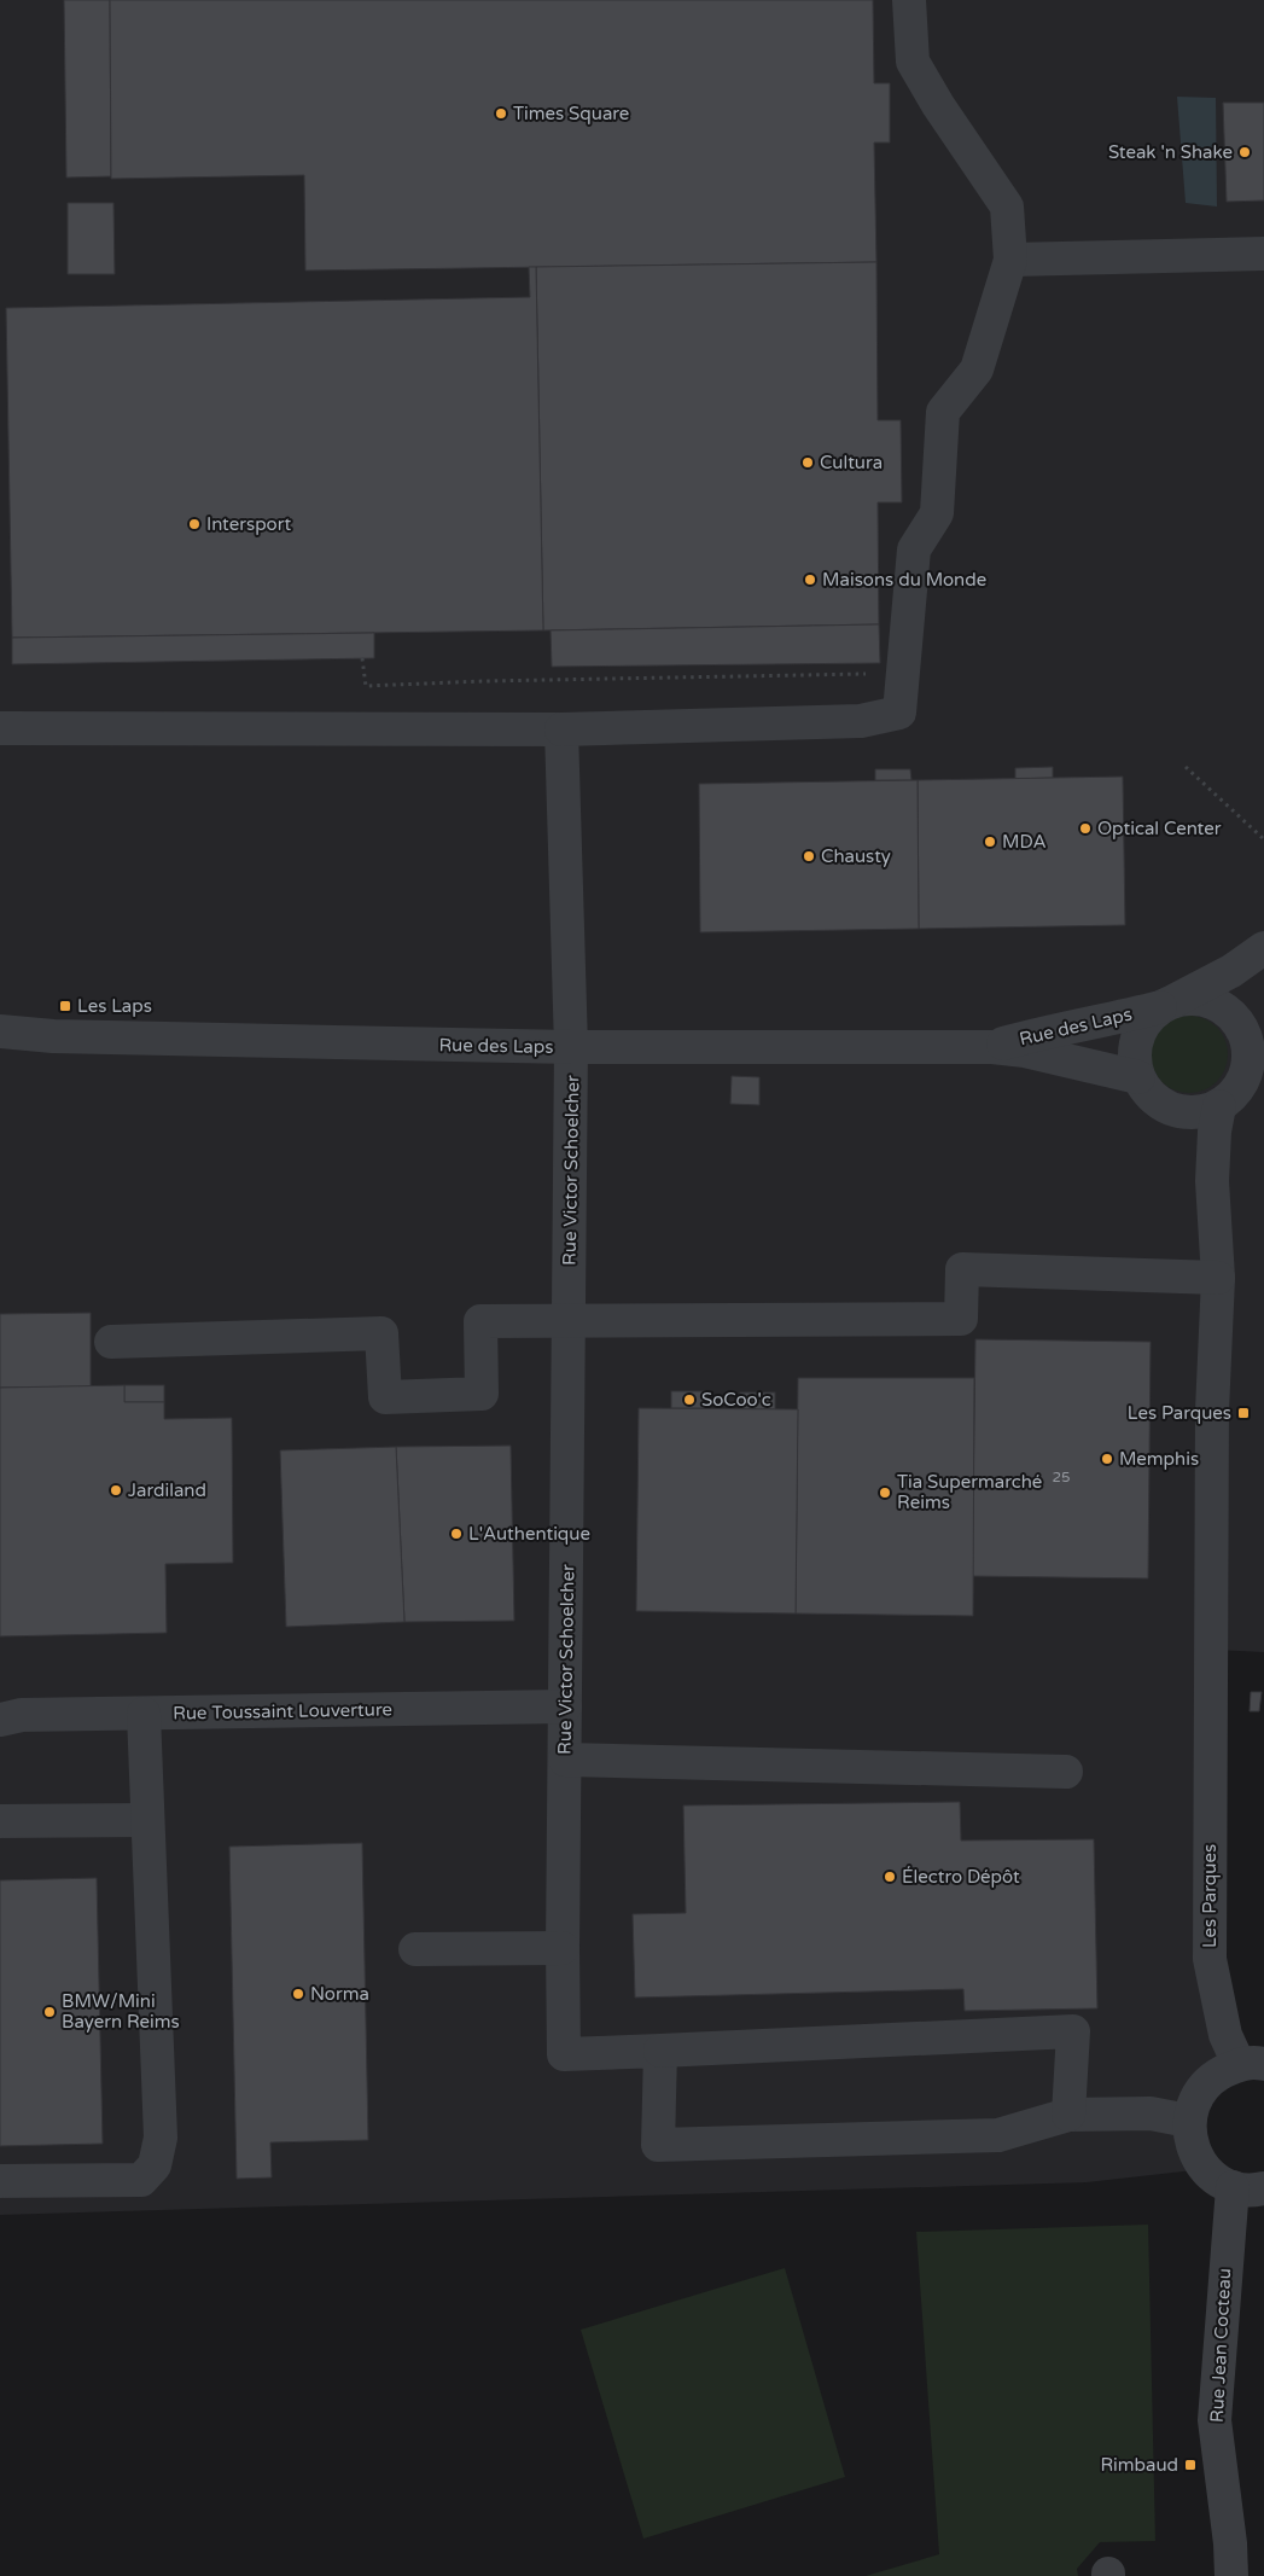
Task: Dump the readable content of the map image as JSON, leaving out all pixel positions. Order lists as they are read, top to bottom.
{
  "streets": {
    "street": [
      "Rue des Laps",
      "Rue Victor Schoelcher",
      "Rue Toussaint Louverture",
      "Les Parques",
      "Rue Jean Cocteau"
    ]
  },
  "crossings": [
    ["Rue des Laps", "Rue Victor Schoelcher"],
    ["Rue des Laps", "Les Parques"],
    ["Rue Victor Schoelcher", "Rue Toussaint Louverture"]
  ],
  "places": {
    "other": [
      "Times Square",
      "Steak 'n Shake",
      "Cultura",
      "Intersport",
      "Maisons du Monde",
      "Optical Center",
      "MDA",
      "Chausty",
      "SoCoo'c",
      "Memphis",
      "Jardiland",
      "Tia Supermarché Reims",
      "L'Authentique",
      "Électro Dépôt",
      "Norma",
      "BMW/Mini Bayern Reims"
    ],
    "transit": ["Les Laps", "Les Parques", "Rimbaud"]
  },
  "house_numbers": ["25"]
}
